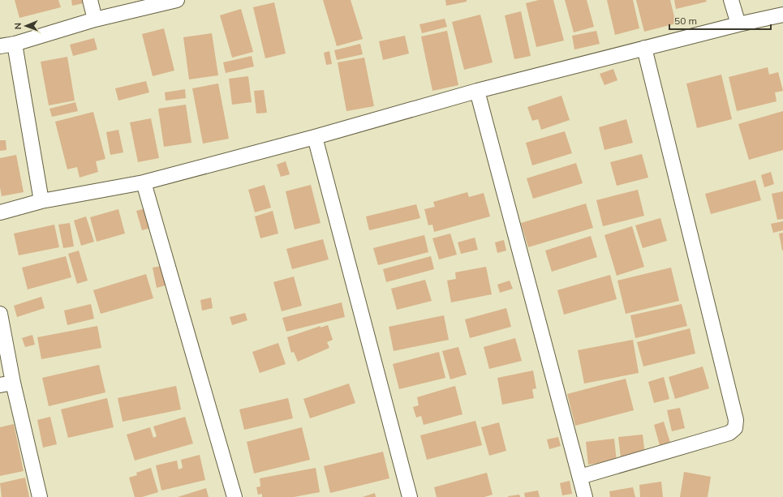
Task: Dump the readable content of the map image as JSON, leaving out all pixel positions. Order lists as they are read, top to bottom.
{
  "scale_bar": "50 m",
  "north": "left"
}
